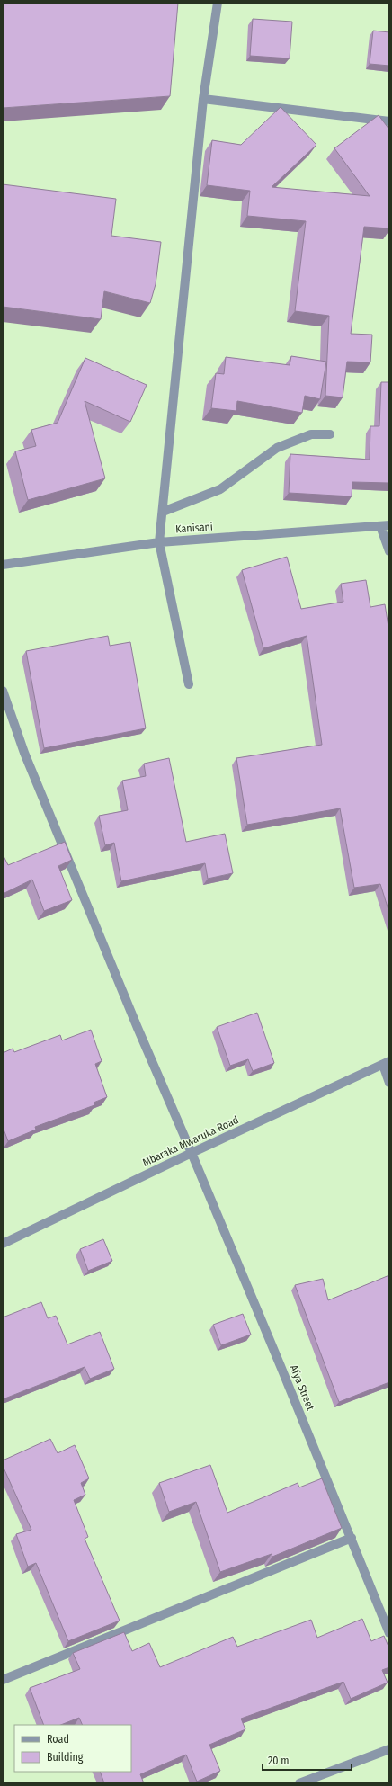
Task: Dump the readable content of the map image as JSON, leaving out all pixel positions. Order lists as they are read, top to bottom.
{
  "streets": {
    "street": ["Kanisani", "Mbaraka Mwaruka Road", "Afya Street"]
  },
  "crossings": [
    ["Mbaraka Mwaruka Road", "Afya Street"]
  ],
  "legend": ["Road", "Building"],
  "scale_bar": "20 m"
}
